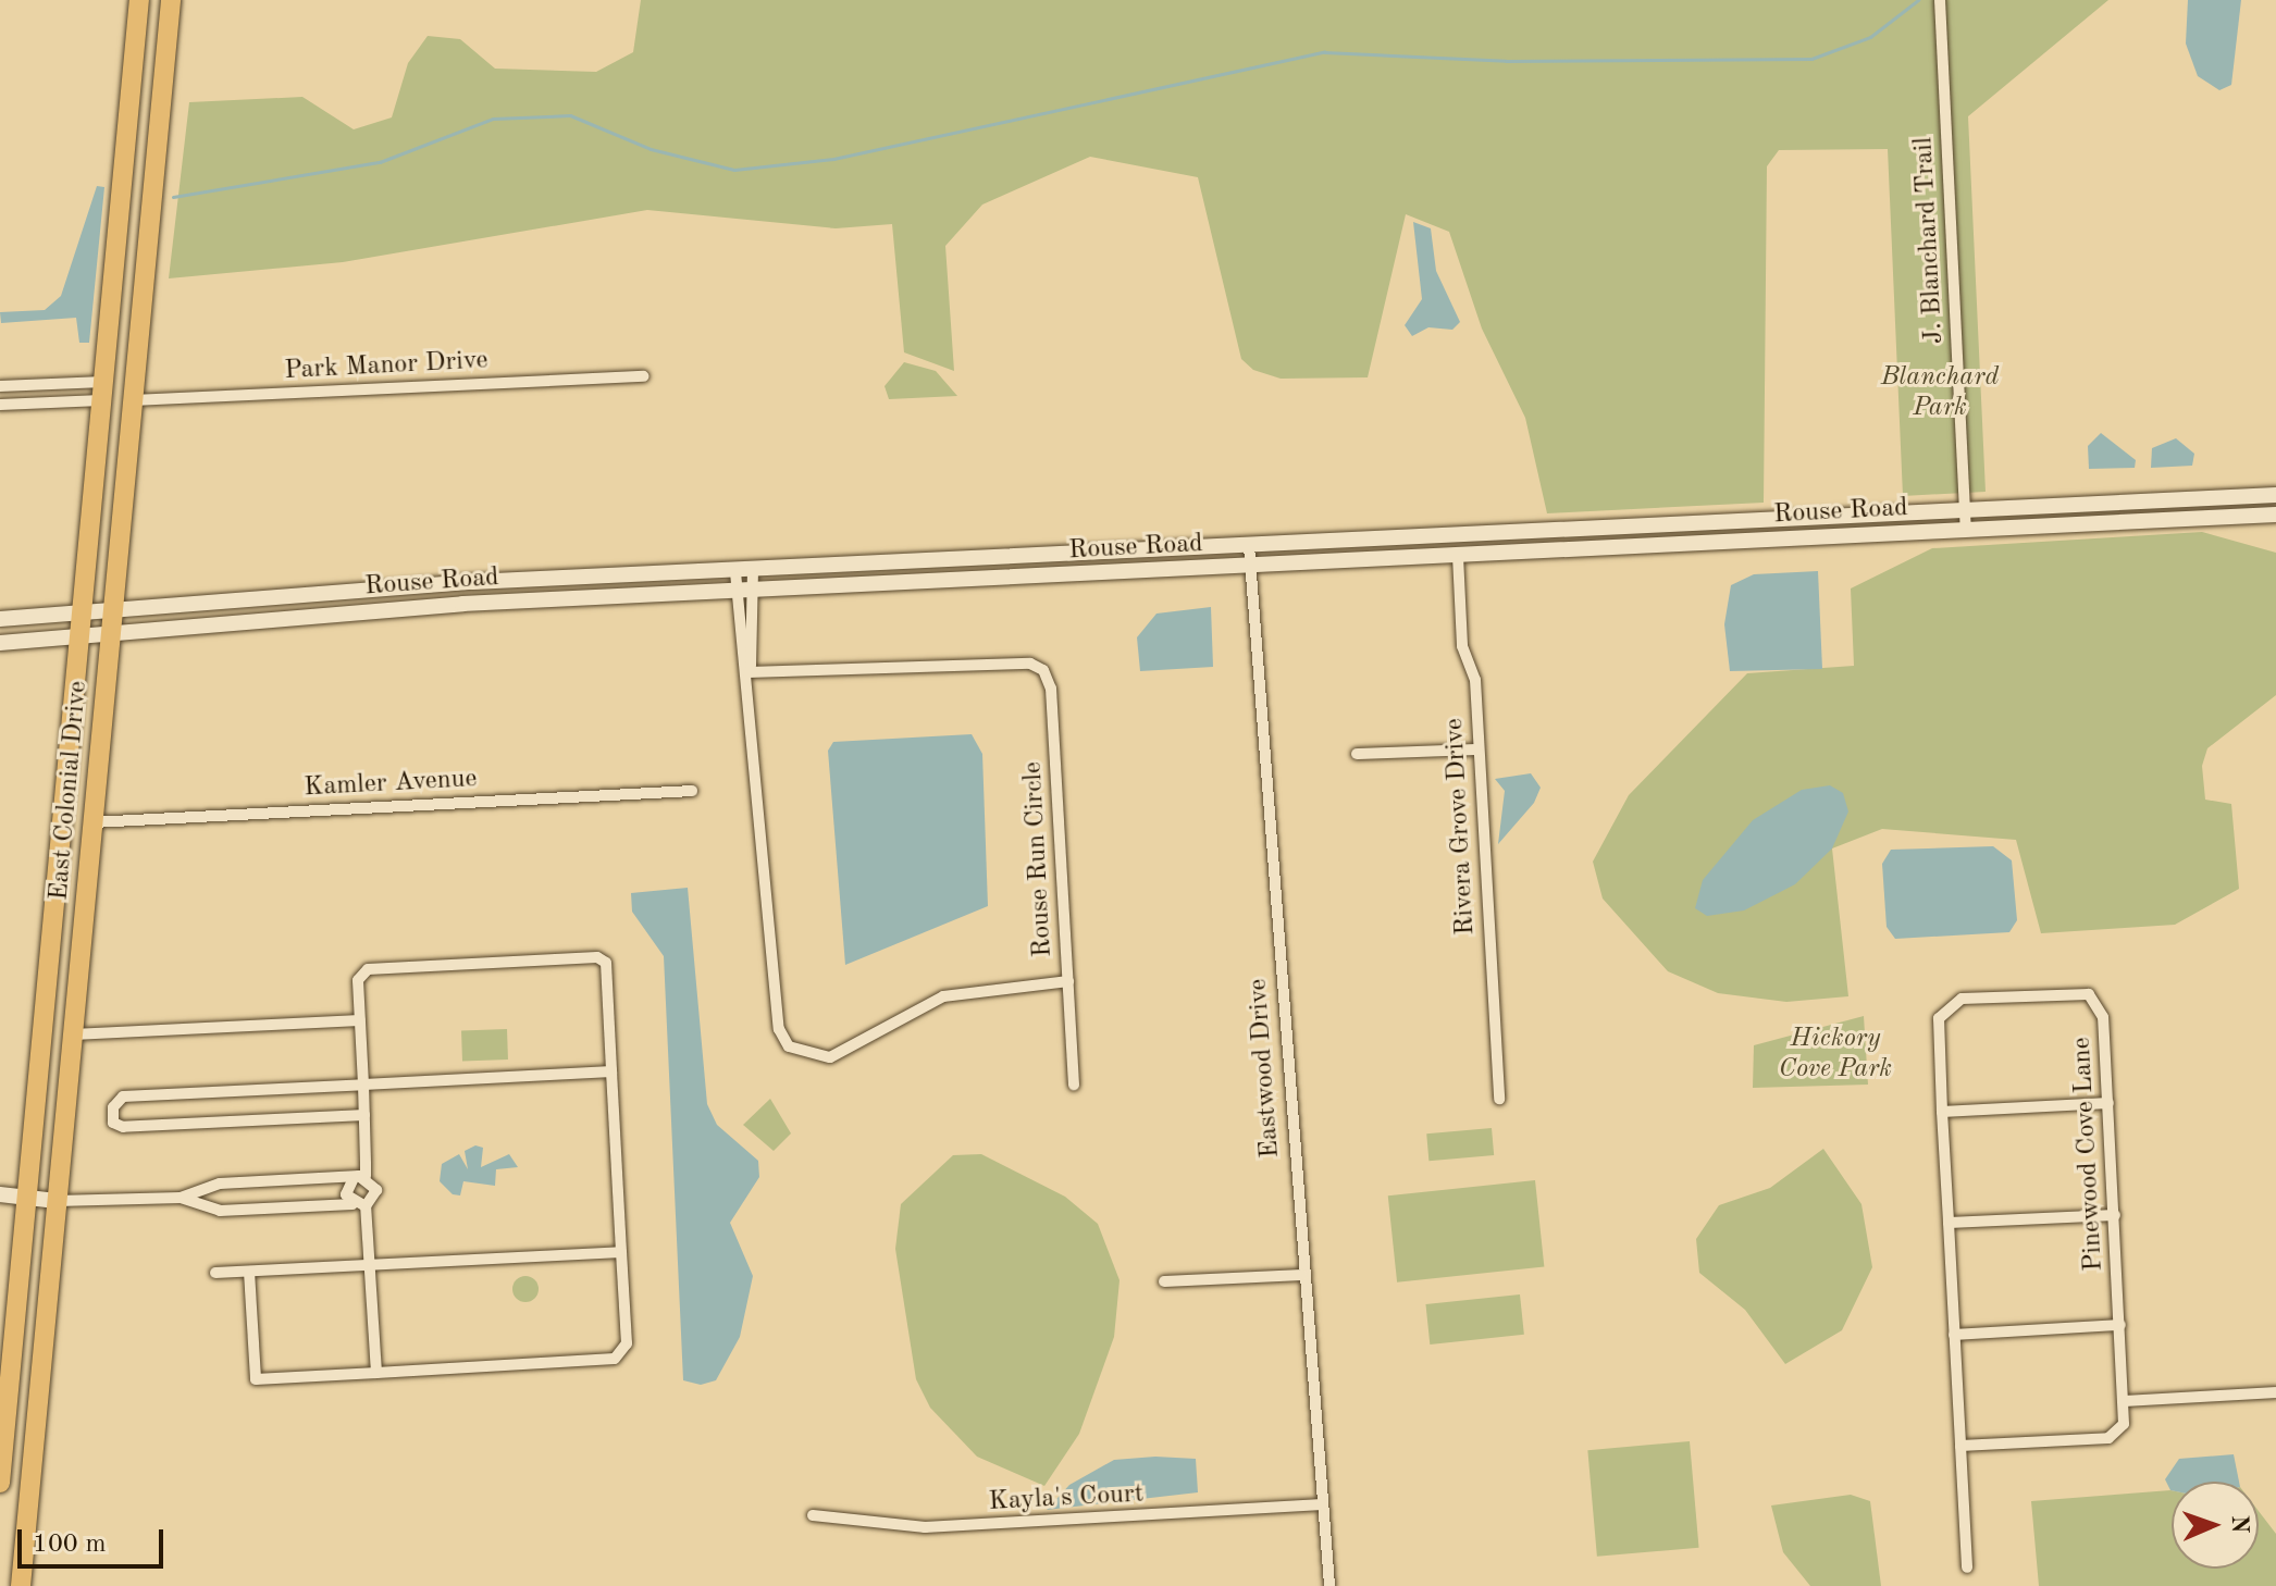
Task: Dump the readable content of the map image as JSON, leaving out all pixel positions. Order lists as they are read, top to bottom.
{
  "streets": {
    "highway": ["East Colonial Drive"],
    "street": [
      "J. Blanchard Trail",
      "Park Manor Drive",
      "Rouse Road",
      "Kamler Avenue",
      "Rivera Grove Drive",
      "Rouse Run Circle",
      "Eastwood Drive",
      "Pinewood Cove Lane",
      "Kayla's Court"
    ]
  },
  "crossings": [
    ["J. Blanchard Trail", "Rouse Road"],
    ["Park Manor Drive", "East Colonial Drive"],
    ["Rouse Road", "East Colonial Drive"],
    ["Rouse Road", "Rivera Grove Drive"],
    ["Rouse Road", "Rouse Run Circle"],
    ["Rouse Road", "Eastwood Drive"],
    ["Kamler Avenue", "East Colonial Drive"],
    ["Eastwood Drive", "Kayla's Court"]
  ],
  "parks": ["Blanchard Park", "Hickory Cove Park"],
  "scale_bar": "100 m",
  "north": "right"
}
